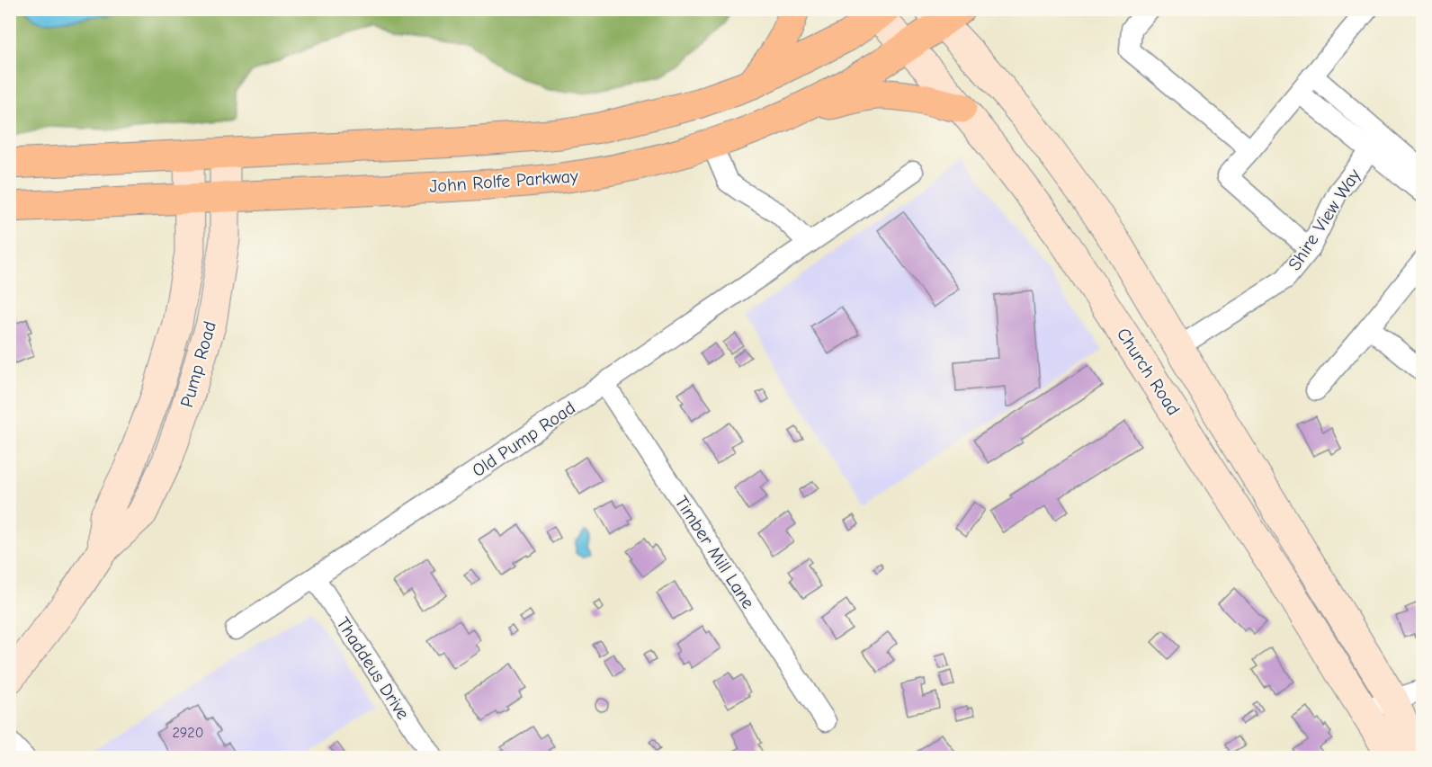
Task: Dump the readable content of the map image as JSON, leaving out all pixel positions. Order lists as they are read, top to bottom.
{
  "streets": {
    "main road": ["John Rolfe Parkway", "Pump Road", "Church Road"],
    "street": [
      "Shire View Way",
      "Old Pump Road",
      "Timber Mill Lane",
      "Thaddeus Drive"
    ]
  },
  "crossings": [
    ["John Rolfe Parkway", "Pump Road"],
    ["John Rolfe Parkway", "Church Road"],
    ["Shire View Way", "Church Road"],
    ["Old Pump Road", "Timber Mill Lane"],
    ["Old Pump Road", "Thaddeus Drive"]
  ],
  "house_numbers": ["2920"]
}
